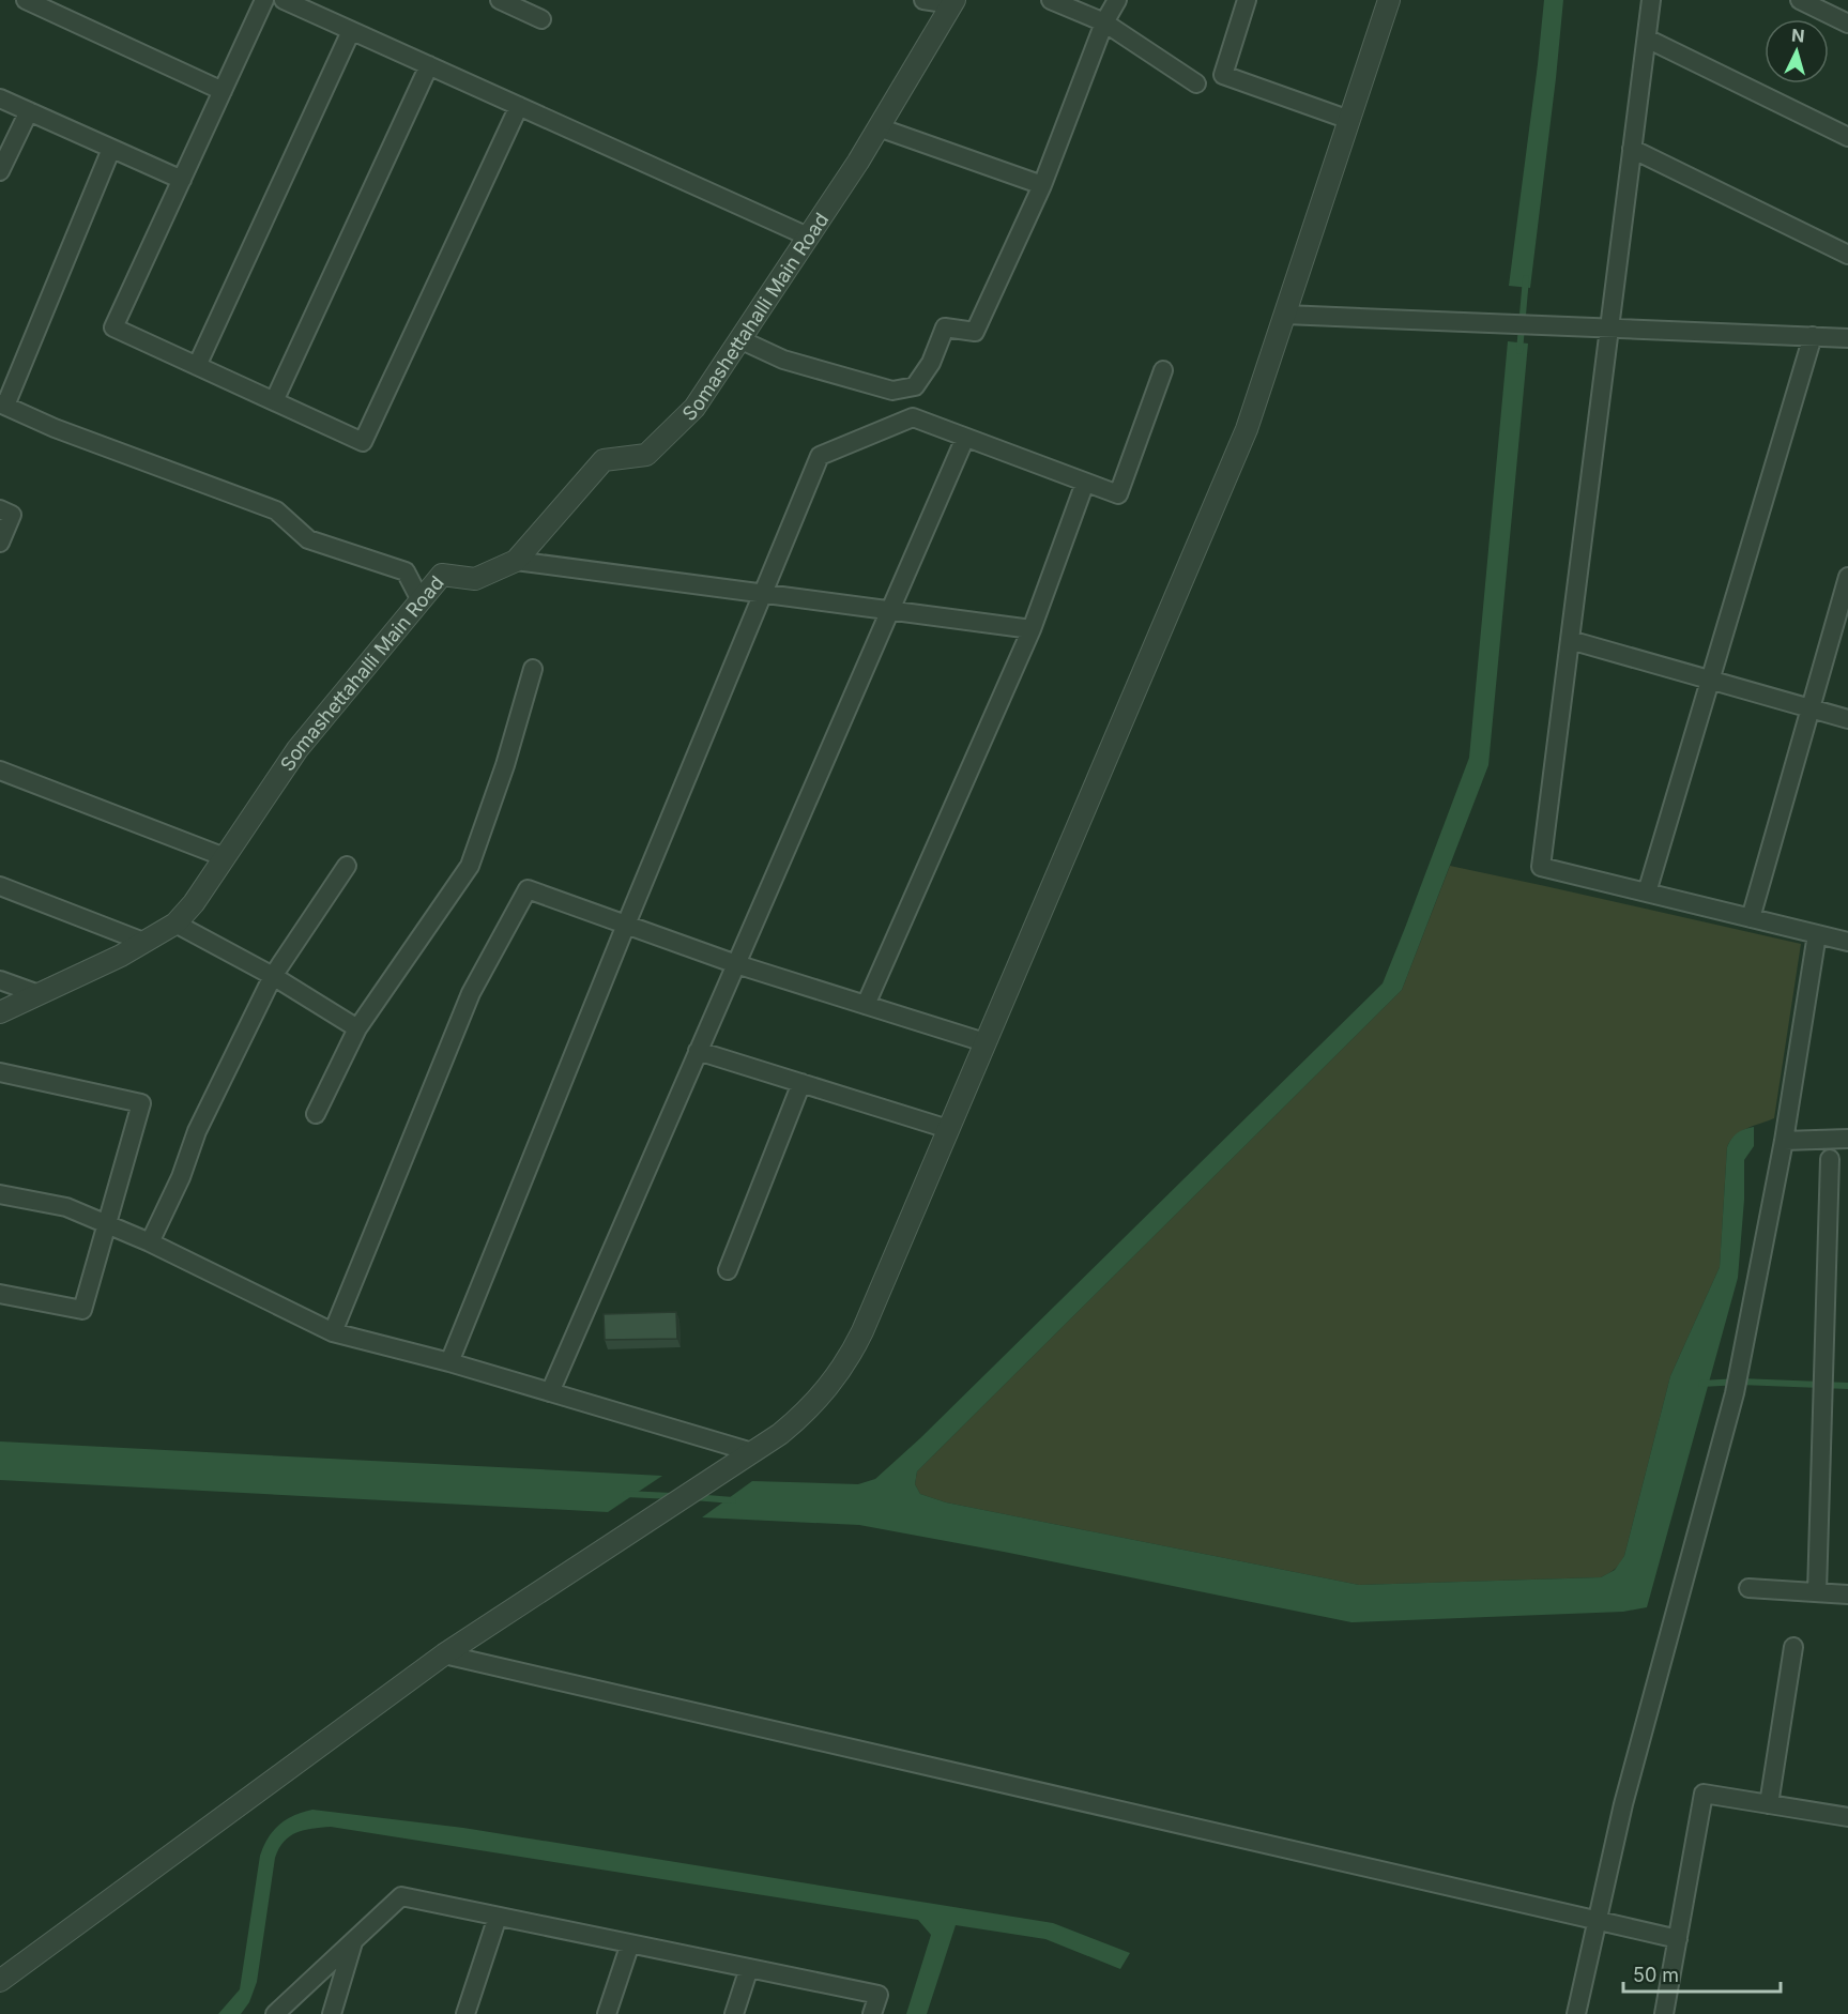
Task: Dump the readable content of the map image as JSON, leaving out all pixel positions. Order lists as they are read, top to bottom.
{
  "streets": {
    "street": ["Somashettahalli Main Road"]
  },
  "scale_bar": "50 m",
  "north": "top"
}
